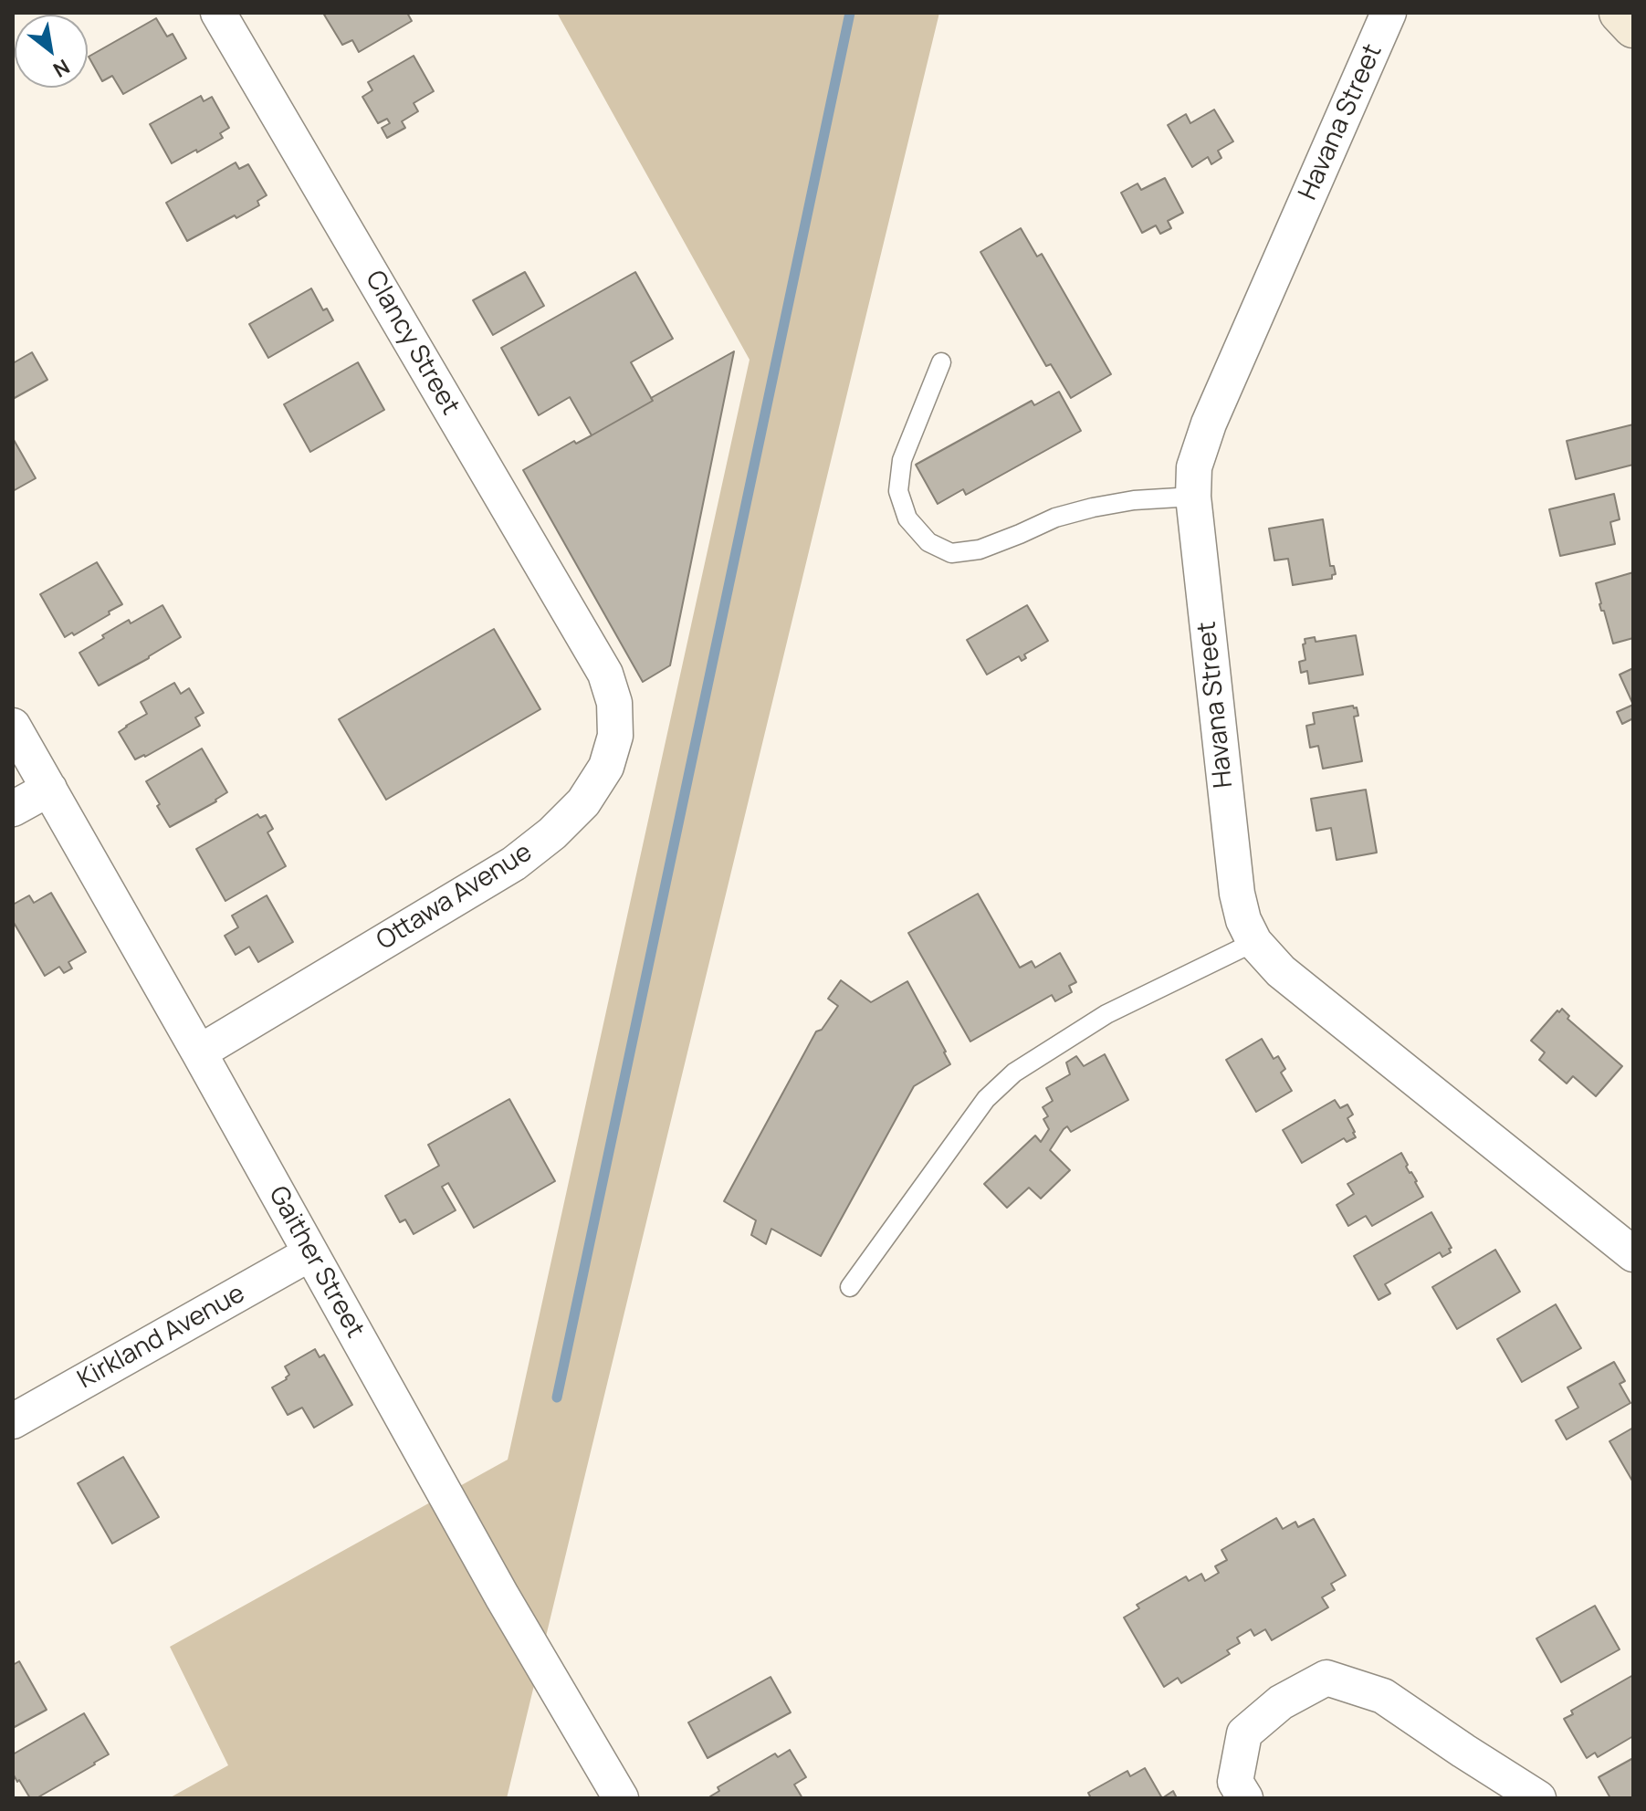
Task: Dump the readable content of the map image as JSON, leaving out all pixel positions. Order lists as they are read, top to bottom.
{
  "streets": {
    "street": [
      "Havana Street",
      "Clancy Street",
      "Ottawa Avenue",
      "Gaither Street",
      "Kirkland Avenue"
    ]
  },
  "crossings": [
    ["Clancy Street", "Ottawa Avenue"],
    ["Ottawa Avenue", "Gaither Street"],
    ["Gaither Street", "Kirkland Avenue"]
  ],
  "north": "bottom right"
}
